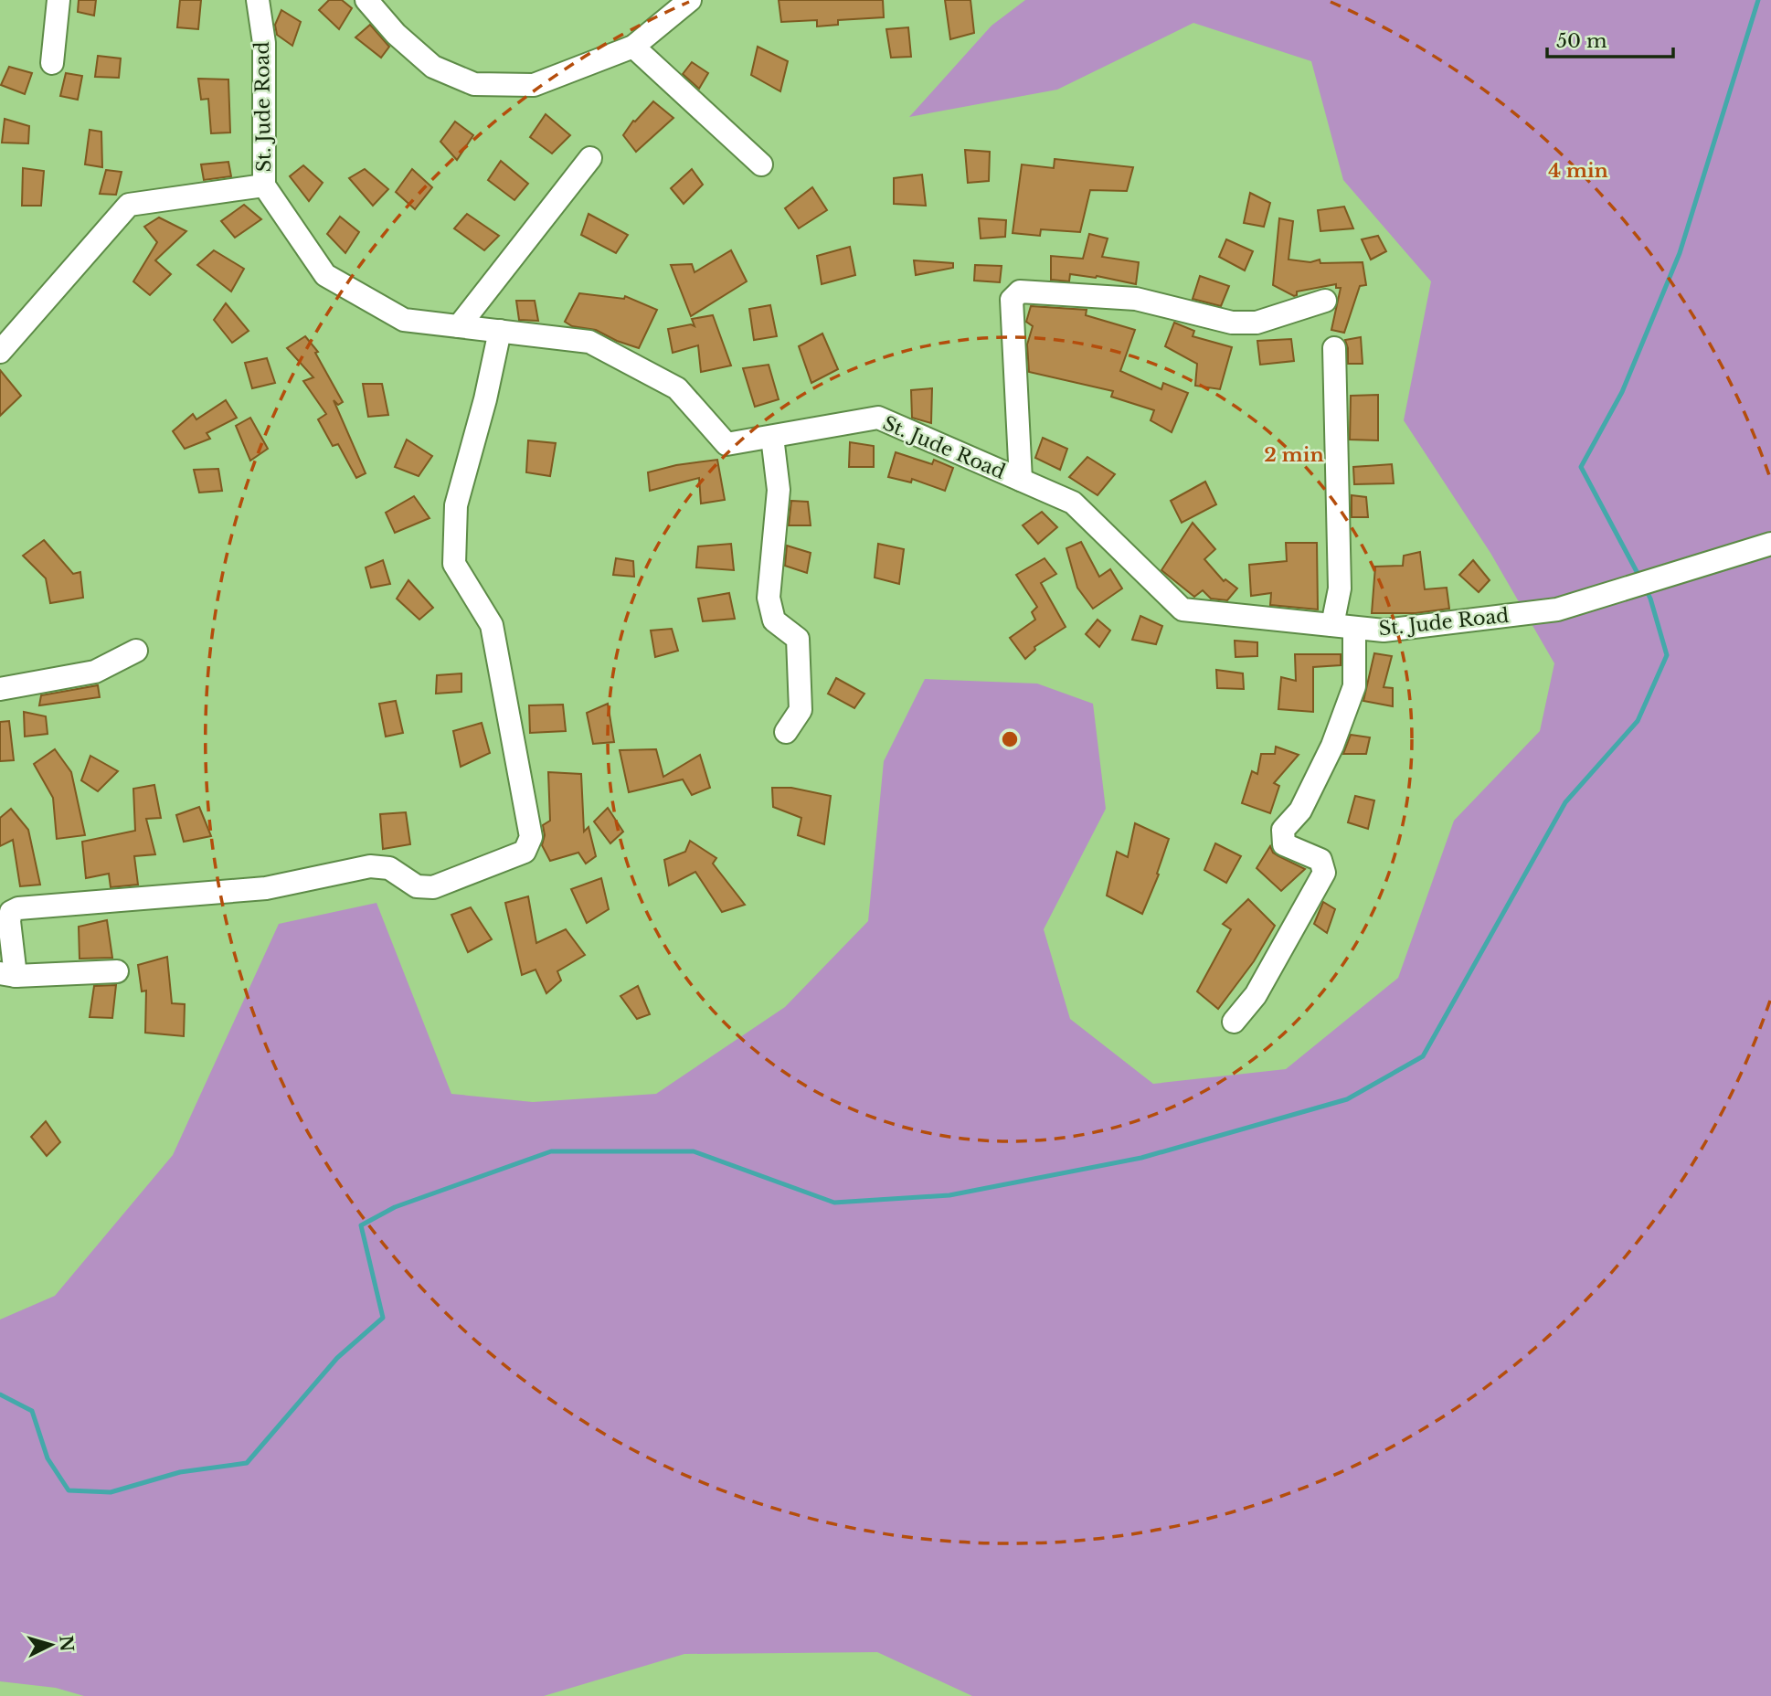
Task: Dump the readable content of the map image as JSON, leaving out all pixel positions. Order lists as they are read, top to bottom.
{
  "streets": {
    "street": ["St. Jude Road"]
  },
  "scale_bar": "50 m",
  "north": "right",
  "rings": ["4 min", "2 min"]
}
